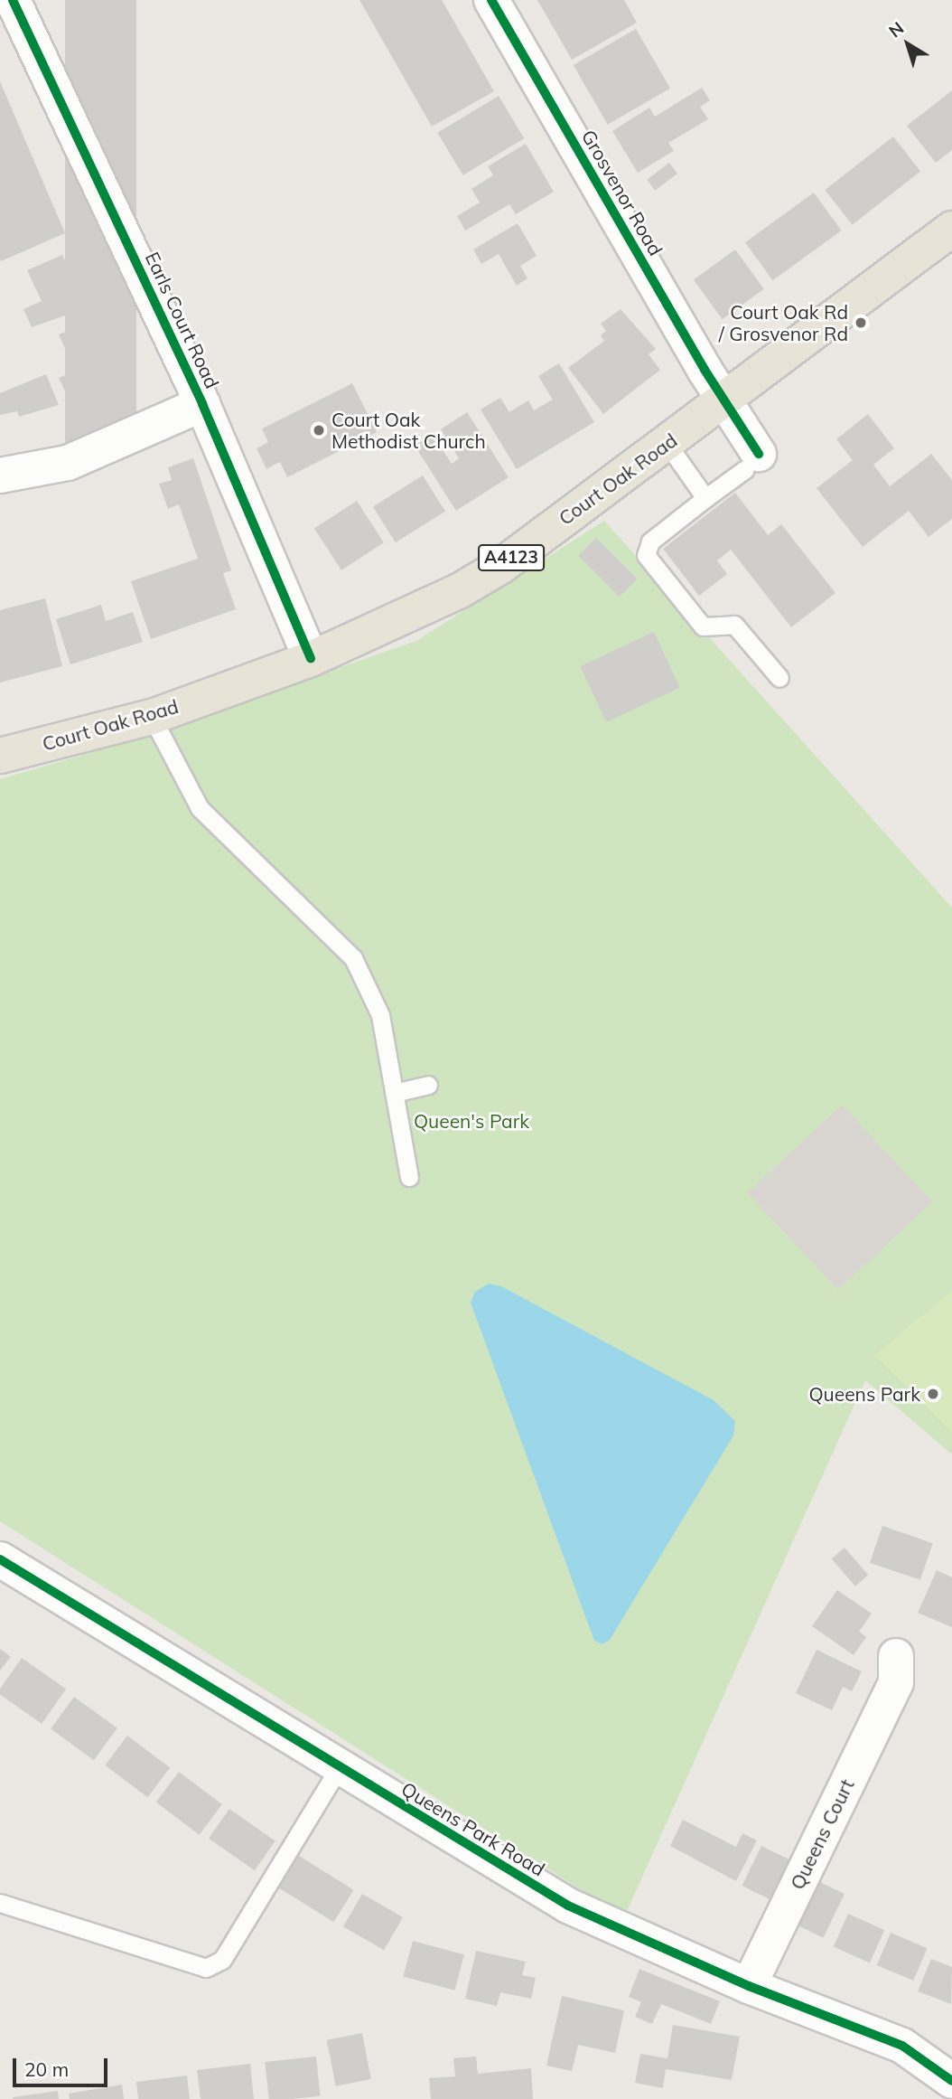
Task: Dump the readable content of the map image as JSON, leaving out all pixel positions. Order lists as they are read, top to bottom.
{
  "streets": {
    "main road": ["Court Oak Road", "A4123"],
    "street": [
      "Grosvenor Road",
      "Earls Court Road",
      "Queens Park Road",
      "Queens Court"
    ]
  },
  "crossings": [
    ["Grosvenor Road", "Court Oak Road"],
    ["Earls Court Road", "Court Oak Road"],
    ["Queens Park Road", "Queens Court"]
  ],
  "parks": ["Queen's Park"],
  "places": ["Court Oak Rd / Grosvenor Rd", "Court Oak Methodist Church", "Queens Park"],
  "scale_bar": "20 m",
  "north": "top left"
}
